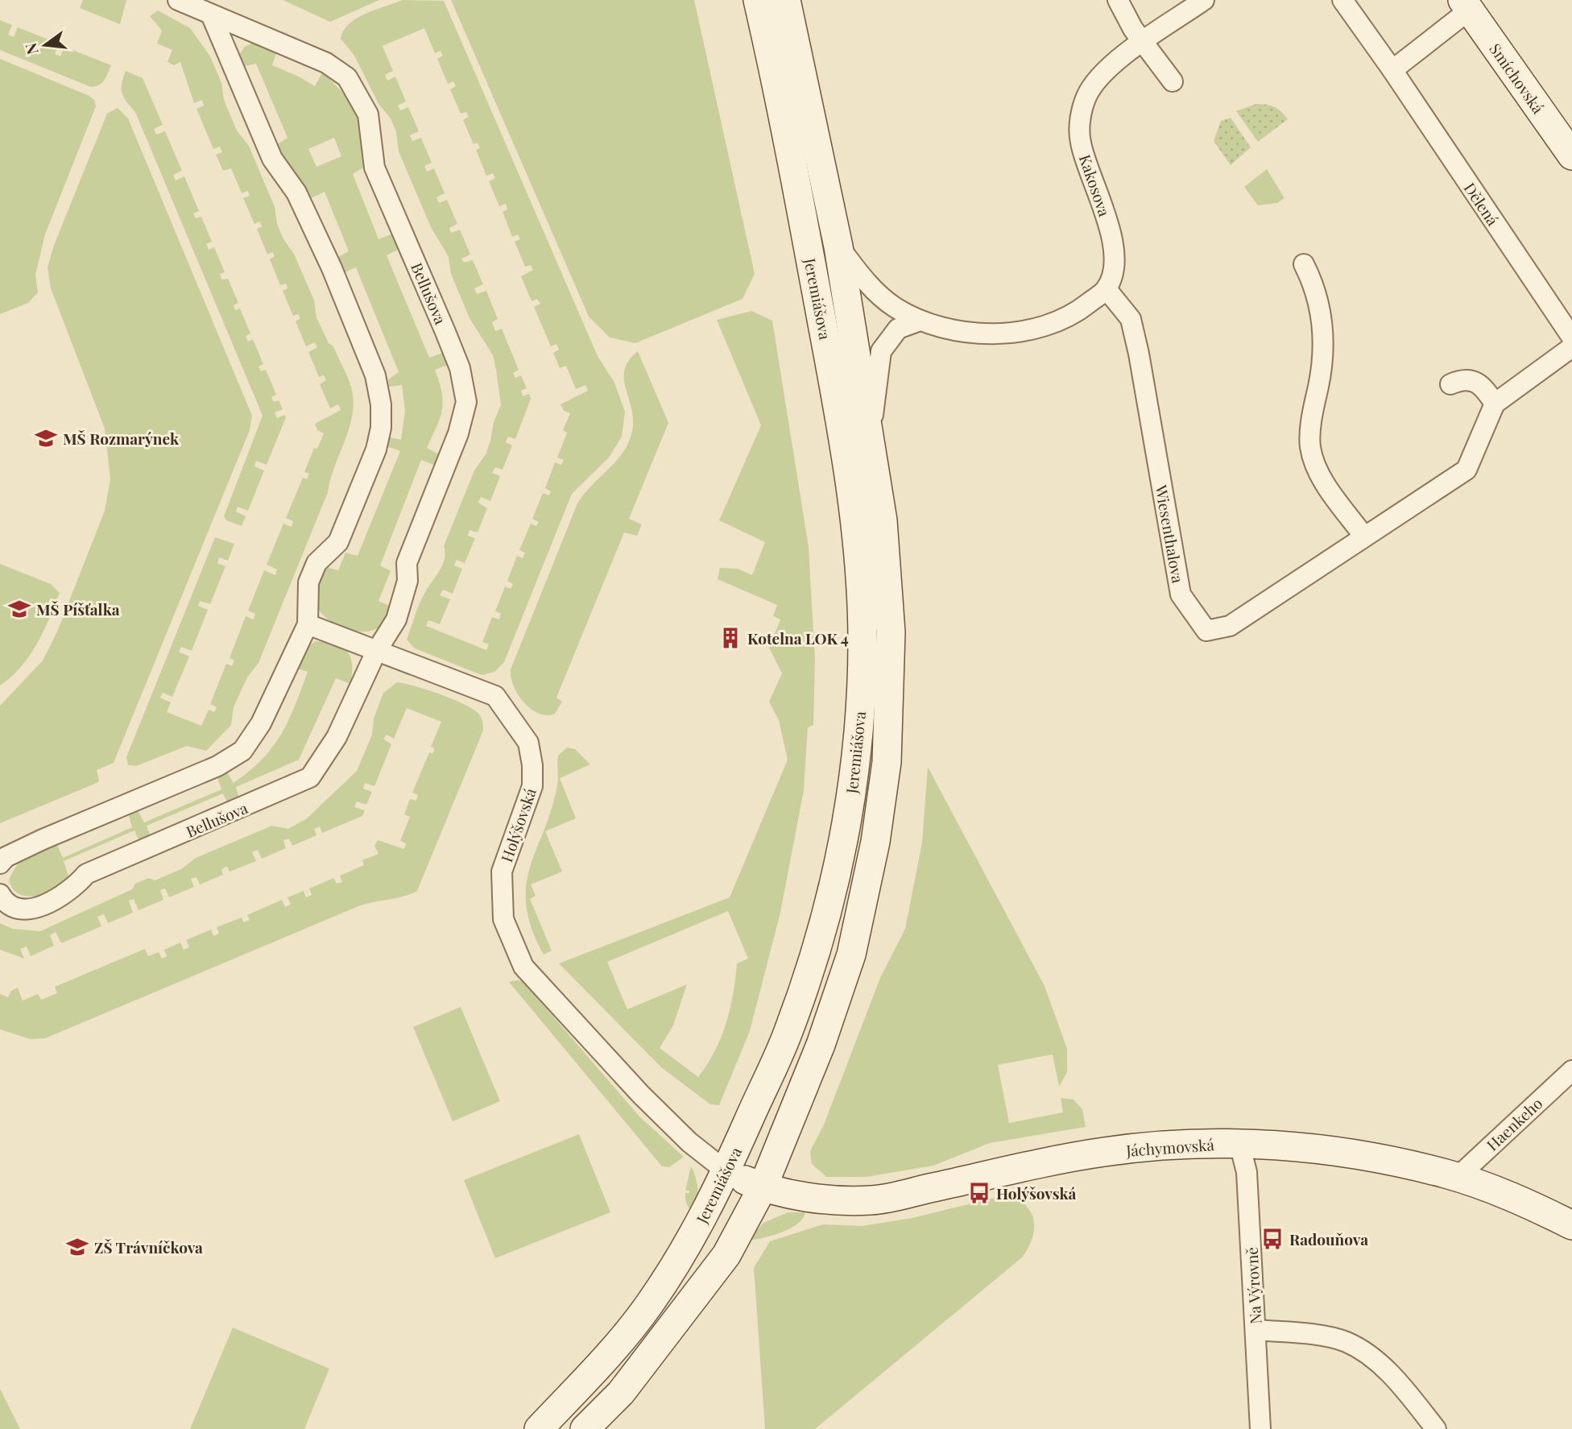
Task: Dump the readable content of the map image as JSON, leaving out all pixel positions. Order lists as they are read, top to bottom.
{
  "streets": {
    "main road": ["Smíchovská", "Jeremiášova", "Jáchymovská"],
    "street": [
      "Kakosova",
      "Dělená",
      "Bellušova",
      "Wiesenthalova",
      "Holýšovská",
      "Haenkeho",
      "Na Výrovně"
    ]
  },
  "crossings": [
    ["Kakosova", "Wiesenthalova"],
    ["Bellušova", "Holýšovská"],
    ["Jeremiášova", "Holýšovská"],
    ["Jeremiášova", "Jáchymovská"],
    ["Holýšovská", "Jáchymovská"],
    ["Haenkeho", "Jáchymovská"],
    ["Jáchymovská", "Na Výrovně"]
  ],
  "places": {
    "school or university": ["MŠ Rozmarýnek", "MŠ Píšťalka", "ZŠ Trávníčkova"],
    "building": ["Kotelna LOK 4"],
    "bus stop": ["Holýšovská", "Radouňova"]
  },
  "north": "left"
}
